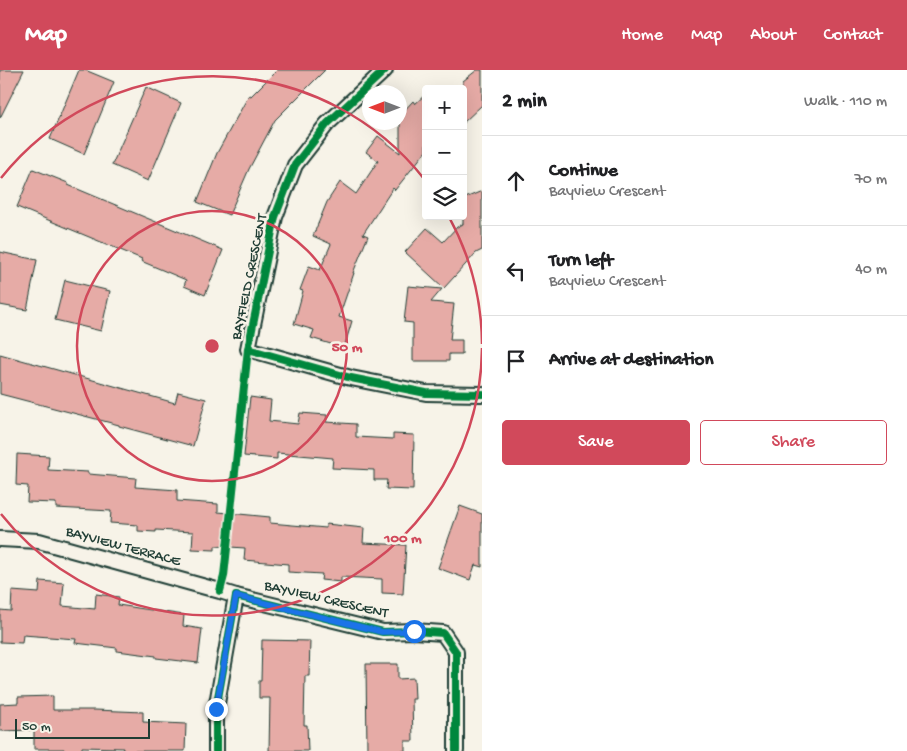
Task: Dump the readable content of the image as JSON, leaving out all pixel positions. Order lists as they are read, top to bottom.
{
  "streets": {
    "street": ["BAYFIELD CRESCENT", "BAYVIEW TERRACE", "BAYVIEW CRESCENT"]
  },
  "crossings": [
    ["BAYVIEW TERRACE", "BAYVIEW CRESCENT"]
  ],
  "scale_bar": "50 m",
  "north": "left",
  "page": {
    "header": "Map",
    "nav": [
      "Home",
      "Map",
      "About",
      "Contact"
    ],
    "heading": ["2 min", "Walk · 110 m"],
    "map_buttons": ["+", "−"],
    "list": [
      ["Continue", "Bayview Crescent", "70 m"],
      ["Turn left", "Bayview Crescent", "40 m"],
      "Arrive at destination"
    ],
    "buttons": ["Save", "Share"],
    "scale": "50 m"
  },
  "rings": ["50 m", "100 m"]
}
